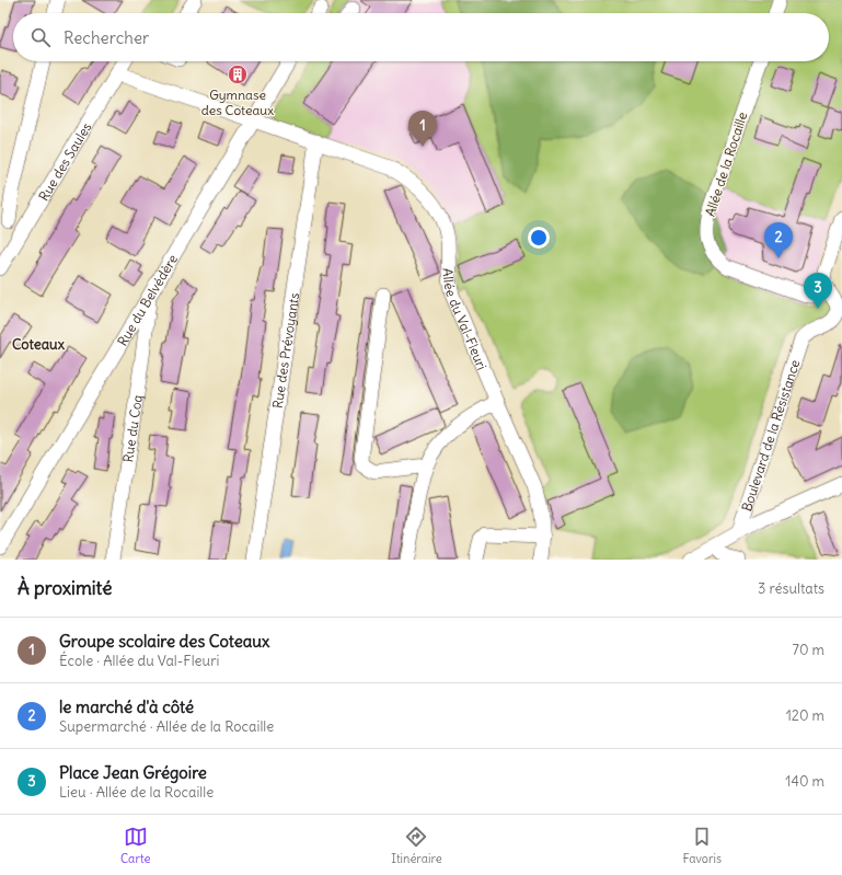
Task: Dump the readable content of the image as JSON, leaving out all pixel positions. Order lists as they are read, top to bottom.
{
  "streets": {
    "street": [
      "Rue des Saules",
      "Allée de la Rocaille",
      "Rue du Belvédère",
      "Allée du Val-Fleuri",
      "Rue des Prévoyants",
      "Rue du Coq",
      "Boulevard de la Résistance"
    ]
  },
  "crossings": [
    ["Rue des Saules", "Allée du Val-Fleuri"],
    ["Rue du Belvédère", "Allée du Val-Fleuri"],
    ["Rue du Belvédère", "Rue du Coq"],
    ["Allée du Val-Fleuri", "Rue des Prévoyants"]
  ],
  "districts": ["Coteaux"],
  "places": {
    "building": ["Gymnase des Coteaux"]
  },
  "page": {
    "search": "Rechercher",
    "pins": ["1", "2", "3"],
    "heading": ["À proximité", "3 résultats"],
    "list": [
      {
        "mark": "1",
        "name": "Groupe scolaire des Coteaux",
        "note": "École · Allée du Val-Fleuri",
        "value": "70 m"
      },
      {
        "mark": "2",
        "name": "le marché d'à côté",
        "note": "Supermarché · Allée de la Rocaille",
        "value": "120 m"
      },
      {
        "mark": "3",
        "name": "Place Jean Grégoire",
        "note": "Lieu · Allée de la Rocaille",
        "value": "140 m"
      }
    ],
    "nav": ["Carte", "Itinéraire", "Favoris"]
  }
}
